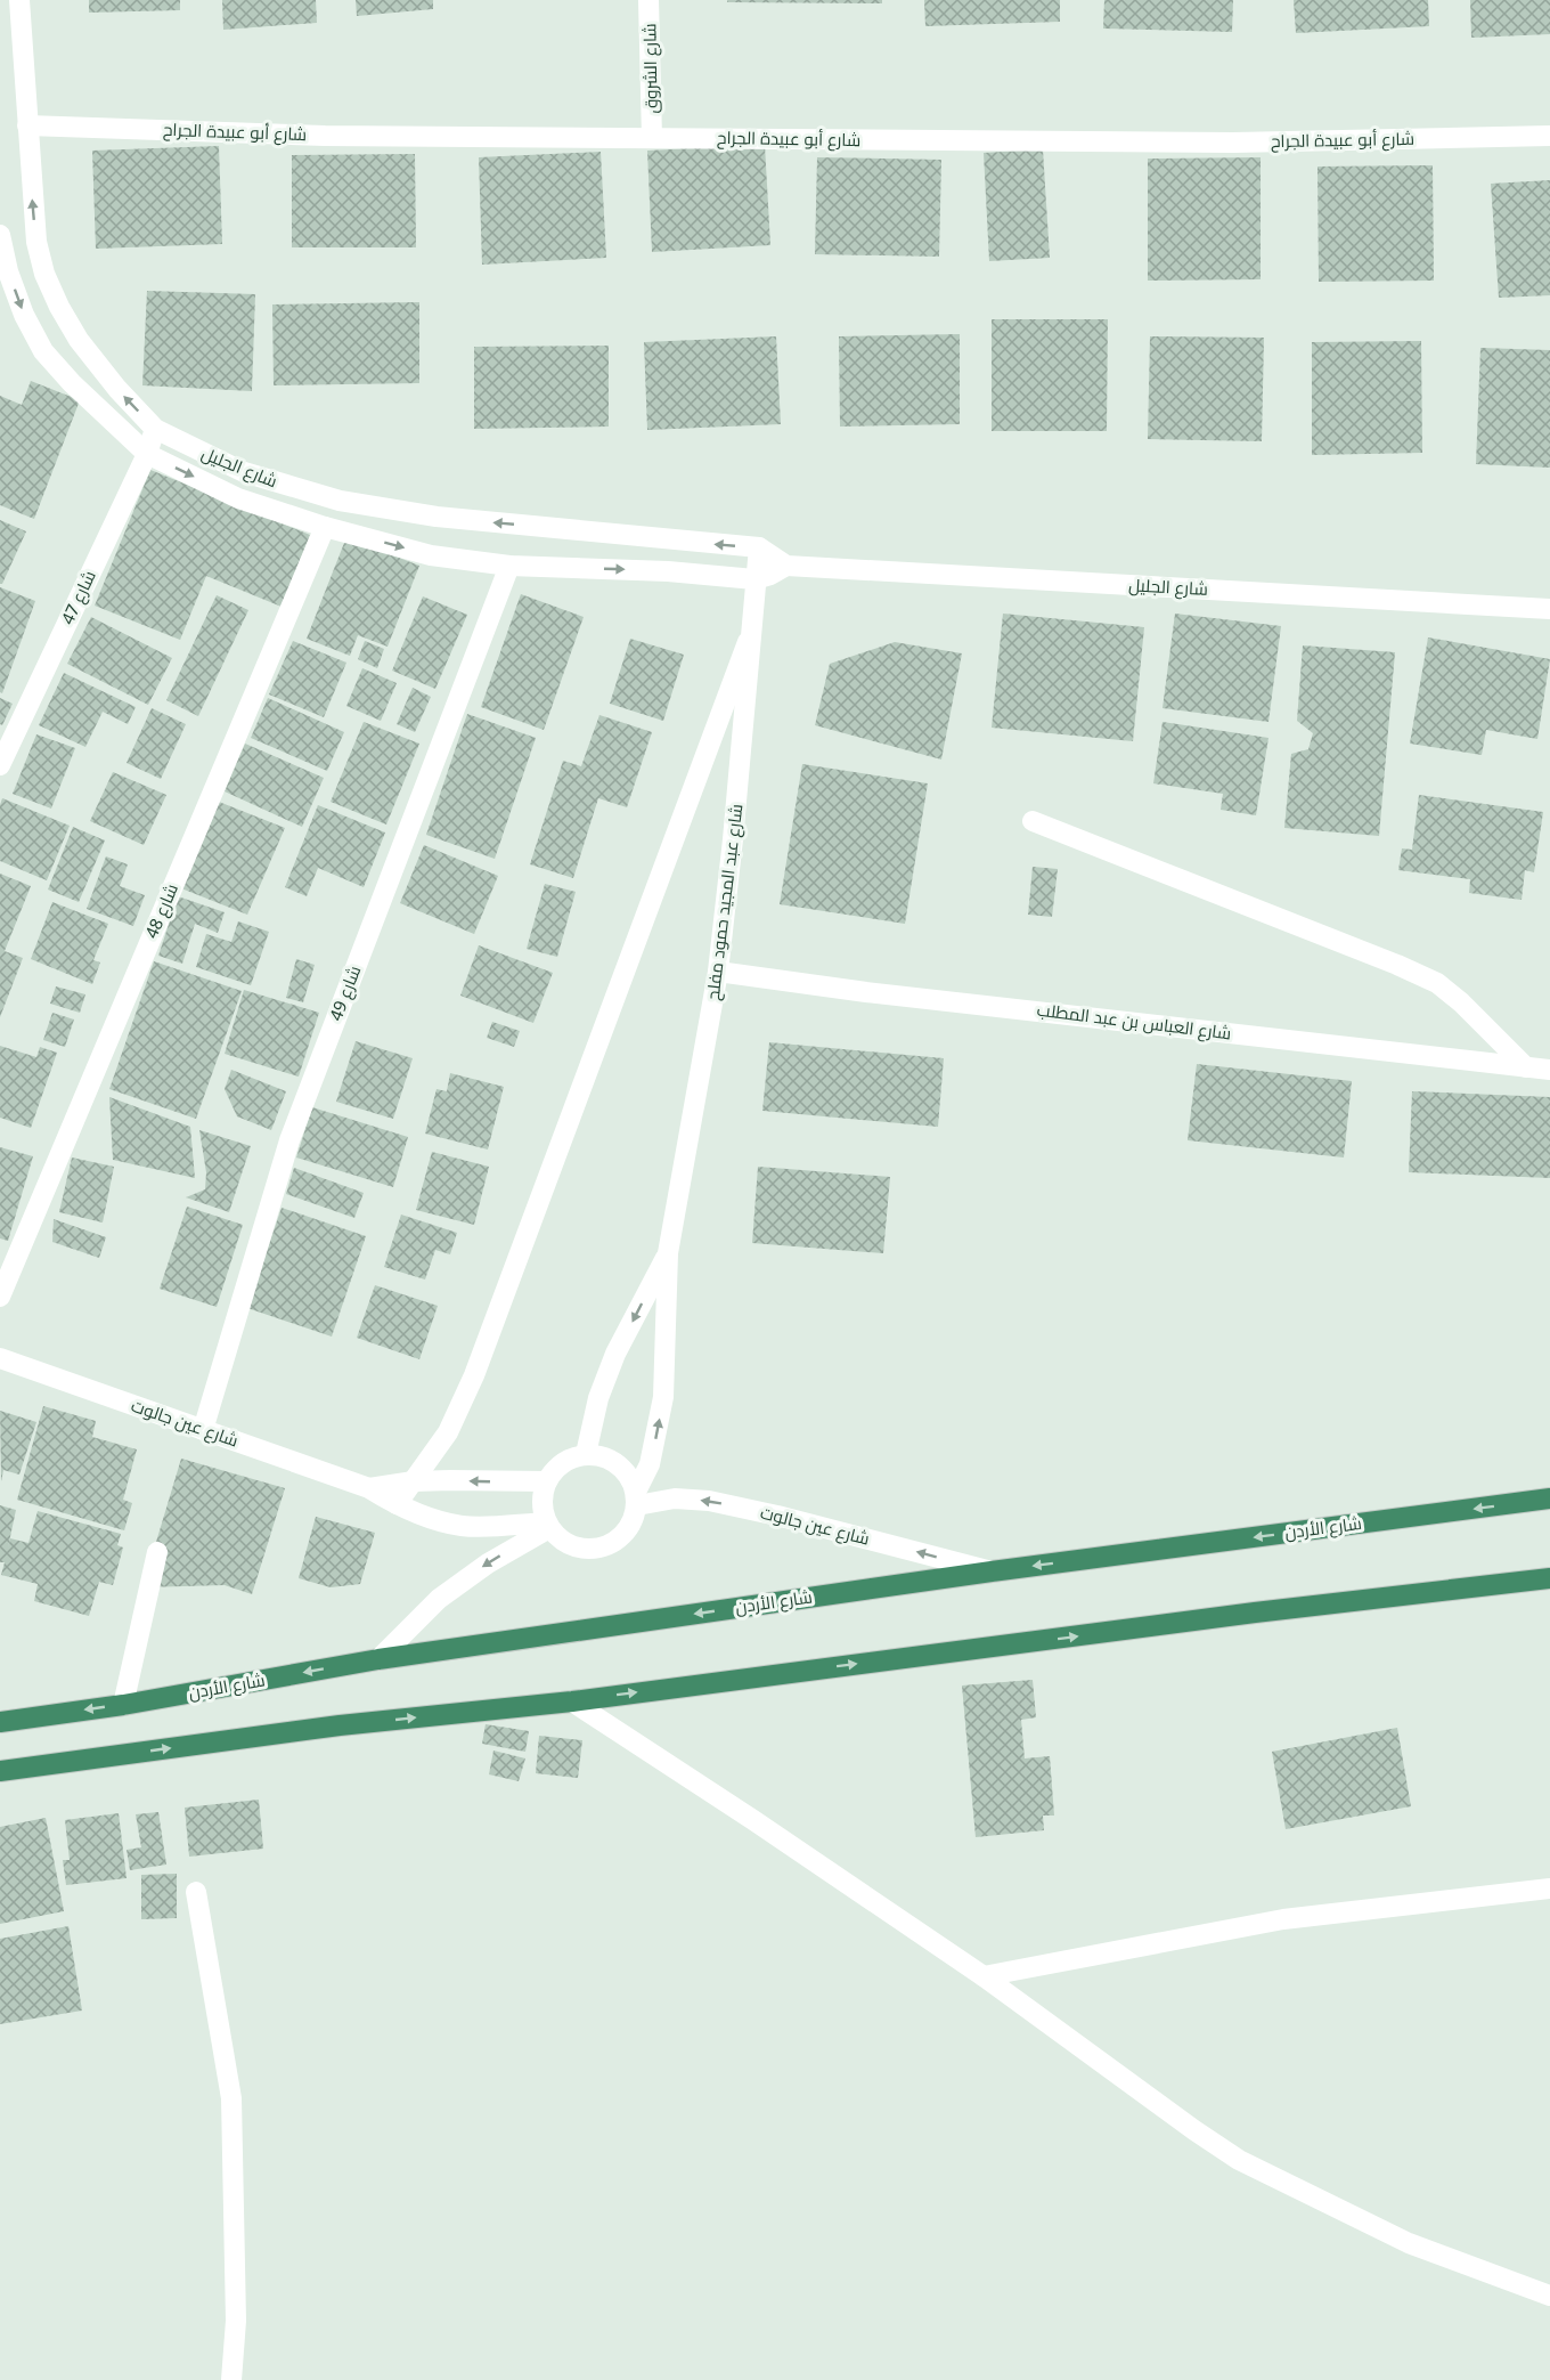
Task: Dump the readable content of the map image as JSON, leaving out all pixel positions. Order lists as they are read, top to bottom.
{
  "streets": {
    "highway": ["شارع الأردن"],
    "street": [
      "شارع الشروق",
      "شارع أبو عبيدة الجراح",
      "شارع الجليل",
      "شارع 47",
      "شارع عبد المجيد حمود مفلح",
      "شارع 48",
      "شارع 49",
      "شارع العباس بن عبد المطلب",
      "شارع عين جالوت"
    ]
  },
  "crossings": [
    ["شارع الشروق", "شارع أبو عبيدة الجراح"],
    ["شارع أبو عبيدة الجراح", "شارع الجليل"],
    ["شارع الجليل", "شارع 47"],
    ["شارع الجليل", "شارع عبد المجيد حمود مفلح"],
    ["شارع الجليل", "شارع 48"],
    ["شارع الجليل", "شارع 49"],
    ["شارع عبد المجيد حمود مفلح", "شارع العباس بن عبد المطلب"],
    ["شارع عبد المجيد حمود مفلح", "شارع عين جالوت"],
    ["شارع 49", "شارع عين جالوت"],
    ["شارع عين جالوت", "شارع الأردن"]
  ],
  "one_way": ["شارع عين جالوت"]
}
